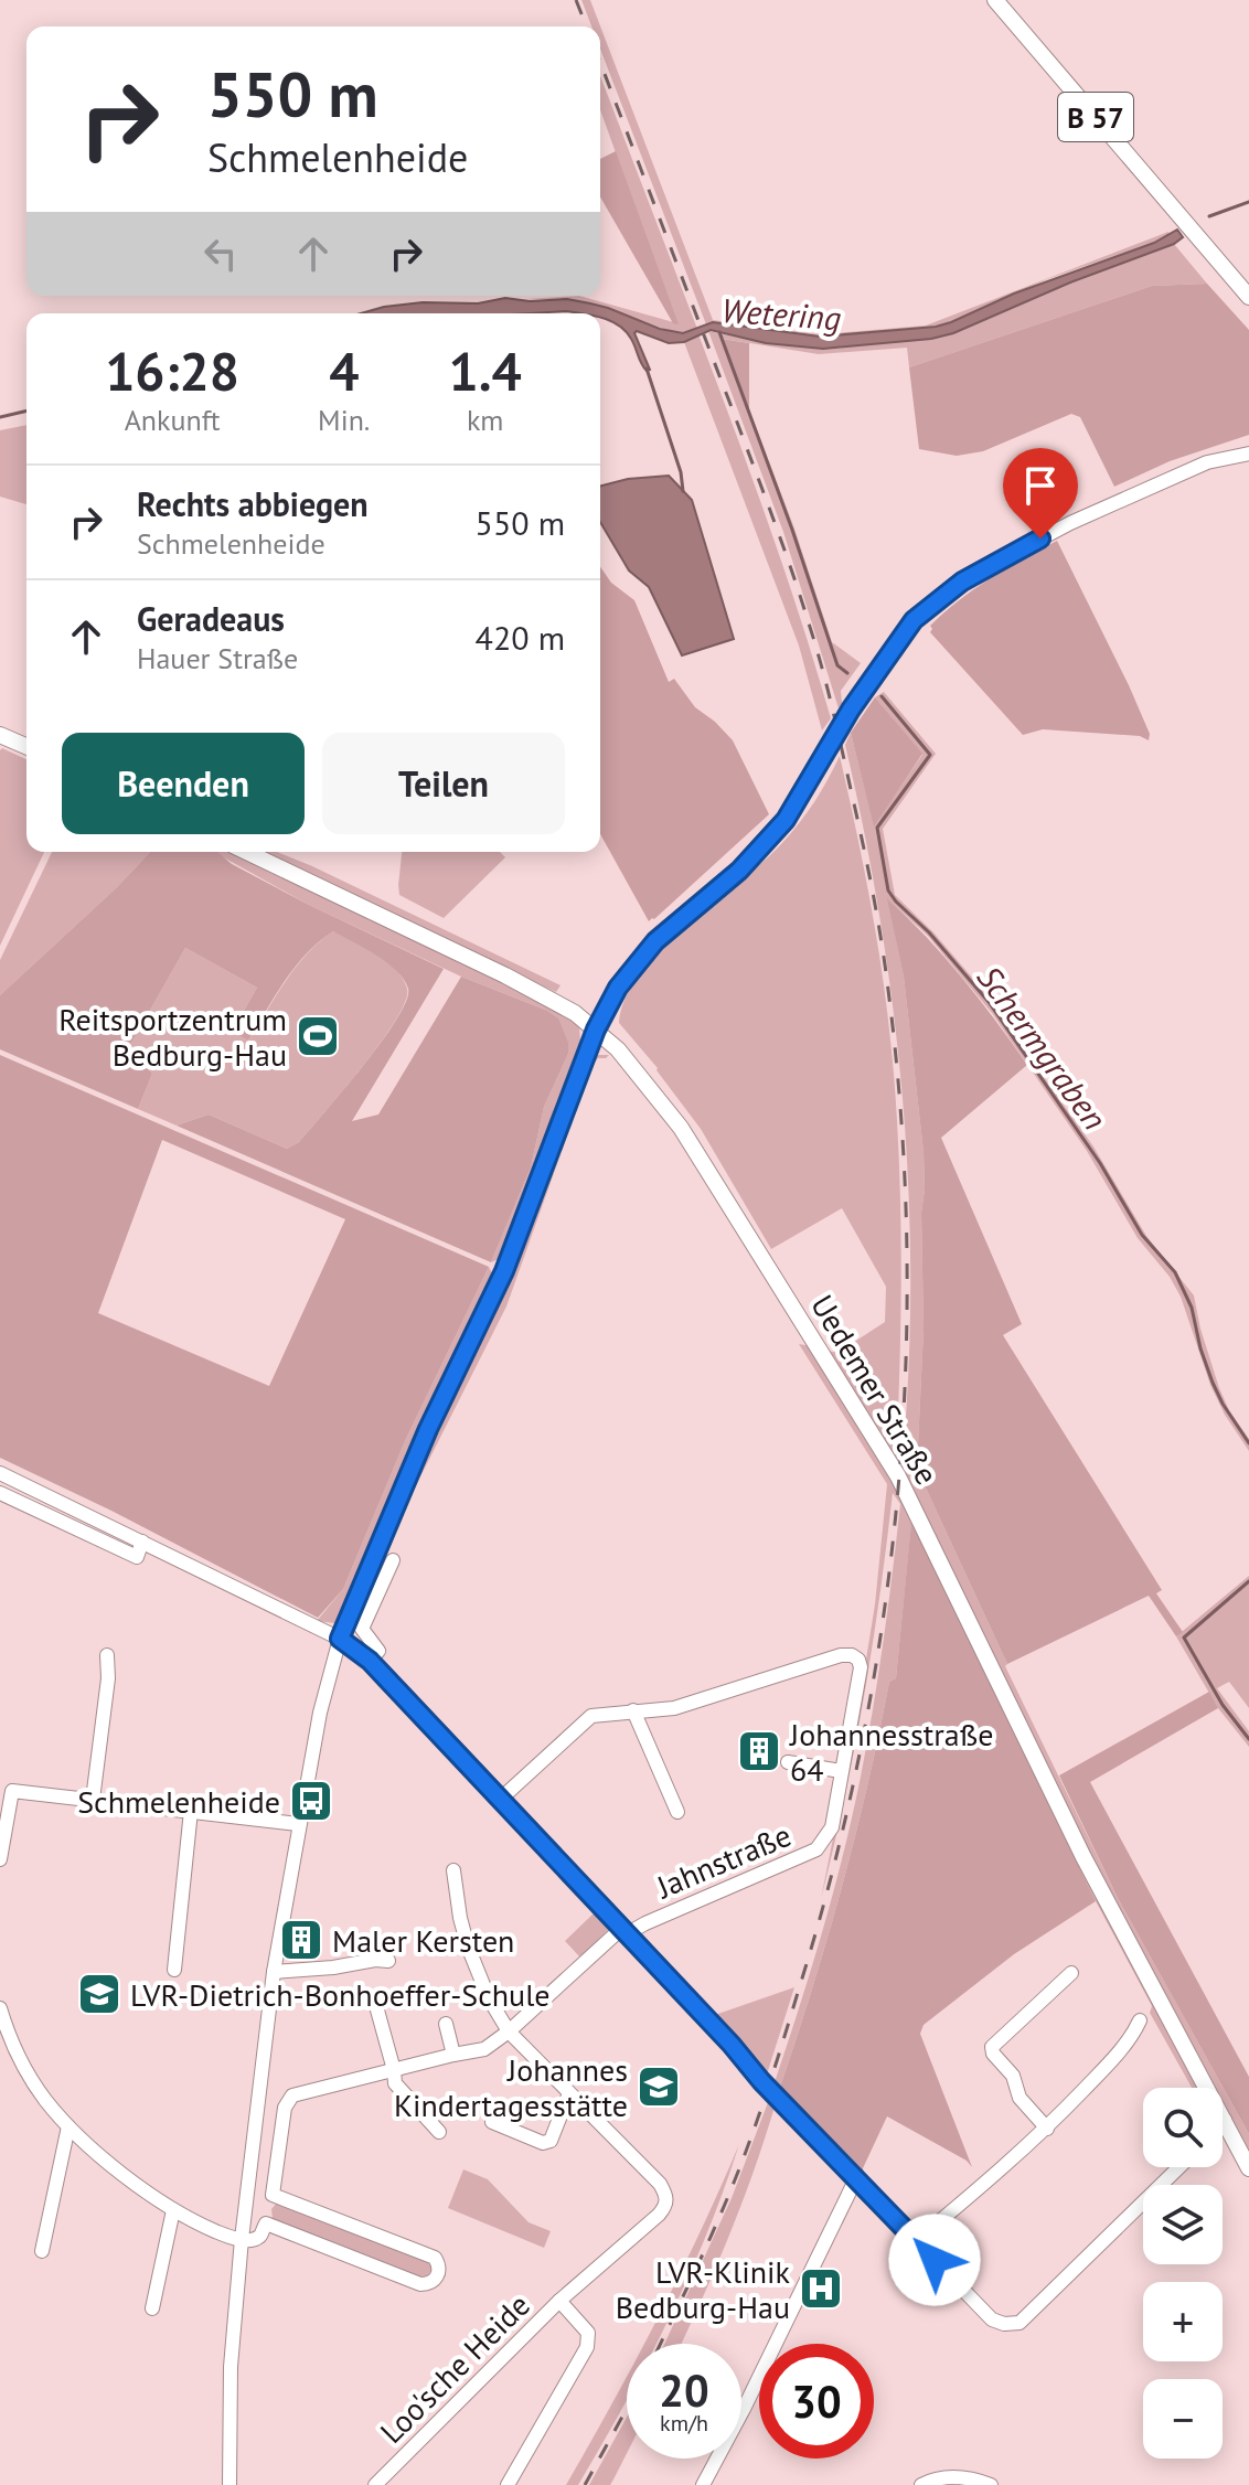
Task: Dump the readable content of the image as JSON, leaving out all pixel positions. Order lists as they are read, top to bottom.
{
  "streets": {
    "main road": ["B 57", "Uedemer Straße"],
    "street": ["Jahnstraße", "Loo'sche Heide"]
  },
  "crossings": [
    ["Jahnstraße", "Loo'sche Heide"]
  ],
  "water": ["Wetering", "Schermgraben"],
  "places": {
    "sports": ["Reitsportzentrum Bedburg-Hau"],
    "building": ["Johannesstraße 64", "Maler Kersten"],
    "bus stop": ["Schmelenheide"],
    "school or university": ["LVR-Dietrich-Bonhoeffer-Schule", "Johannes Kindertagesstätte"],
    "hospital": ["LVR-Klinik Bedburg-Hau"]
  },
  "page": {
    "turn": ["550 m", "Schmelenheide"],
    "eta": [
      "16:28",
      "Ankunft",
      "4",
      "Min.",
      "1.4",
      "km"
    ],
    "list": [
      {
        "name": "Rechts abbiegen",
        "note": "Schmelenheide",
        "value": "550 m"
      },
      {
        "name": "Geradeaus",
        "note": "Hauer Straße",
        "value": "420 m"
      }
    ],
    "buttons": ["Beenden", "Teilen"],
    "map_buttons": ["+", "−"],
    "speed": "20 km/h",
    "limit": "30"
  }
}
